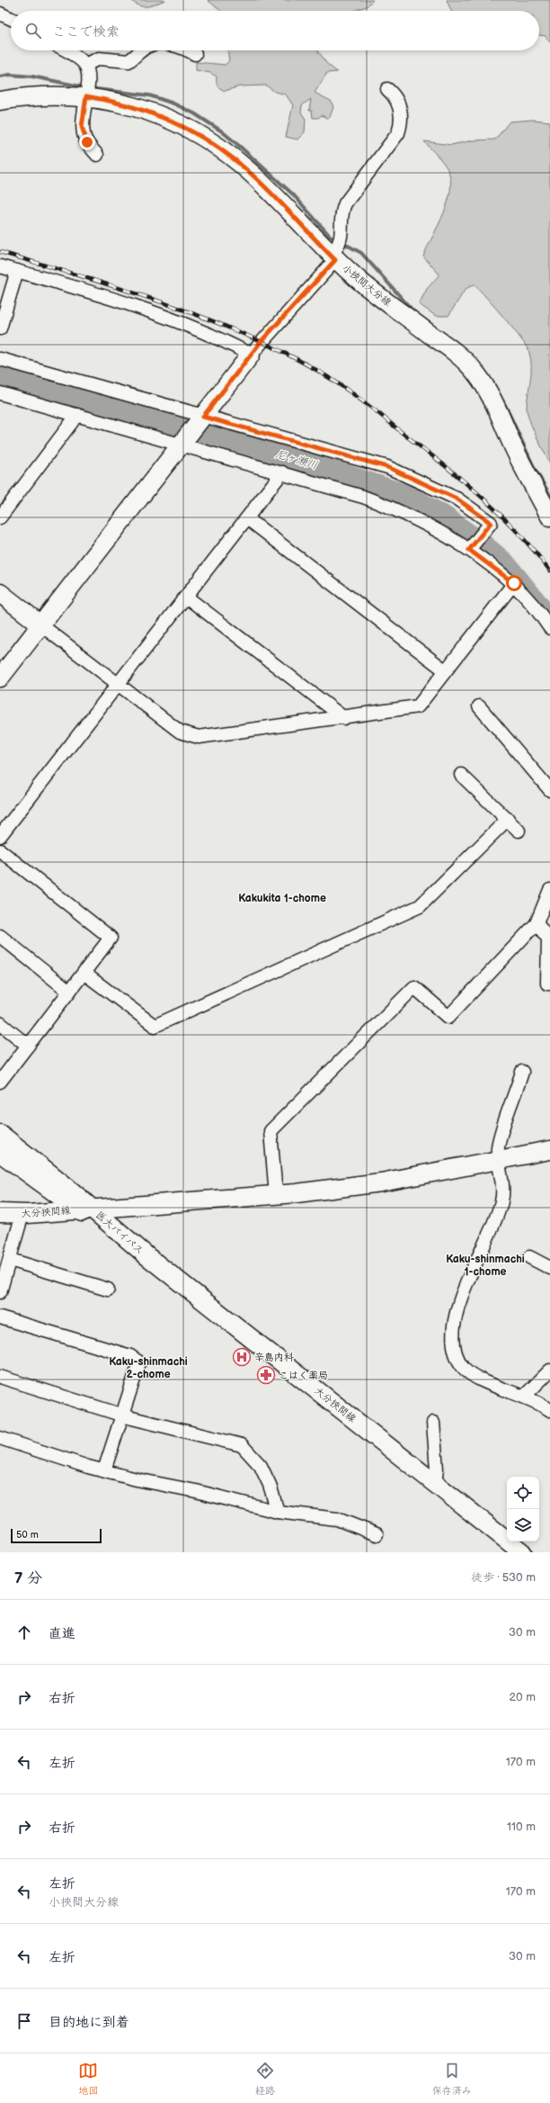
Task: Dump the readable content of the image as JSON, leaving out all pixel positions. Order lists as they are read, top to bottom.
{
  "streets": {
    "main road": ["小挾間大分線", "大分挾間線", "医大バイパス"]
  },
  "crossings": [
    ["大分挾間線", "医大バイパス"]
  ],
  "districts": ["Kakukita 1-chome", "Kaku-shinmachi 1-chome", "Kaku-shinmachi 2-chome"],
  "water": ["尼ヶ瀬川"],
  "places": {
    "hospital": ["辛島内科"],
    "pharmacy": ["こはく薬局"]
  },
  "scale_bar": "50 m",
  "page": {
    "search": "ここで検索",
    "scale": "50 m",
    "heading": ["7 分", "徒歩 · 530 m"],
    "list": [
      ["直進", "30 m"],
      ["右折", "20 m"],
      ["左折", "170 m"],
      ["右折", "110 m"],
      ["左折", "小挾間大分線", "170 m"],
      ["左折", "30 m"],
      "目的地に到着"
    ],
    "nav": ["地図", "経路", "保存済み"]
  }
}
